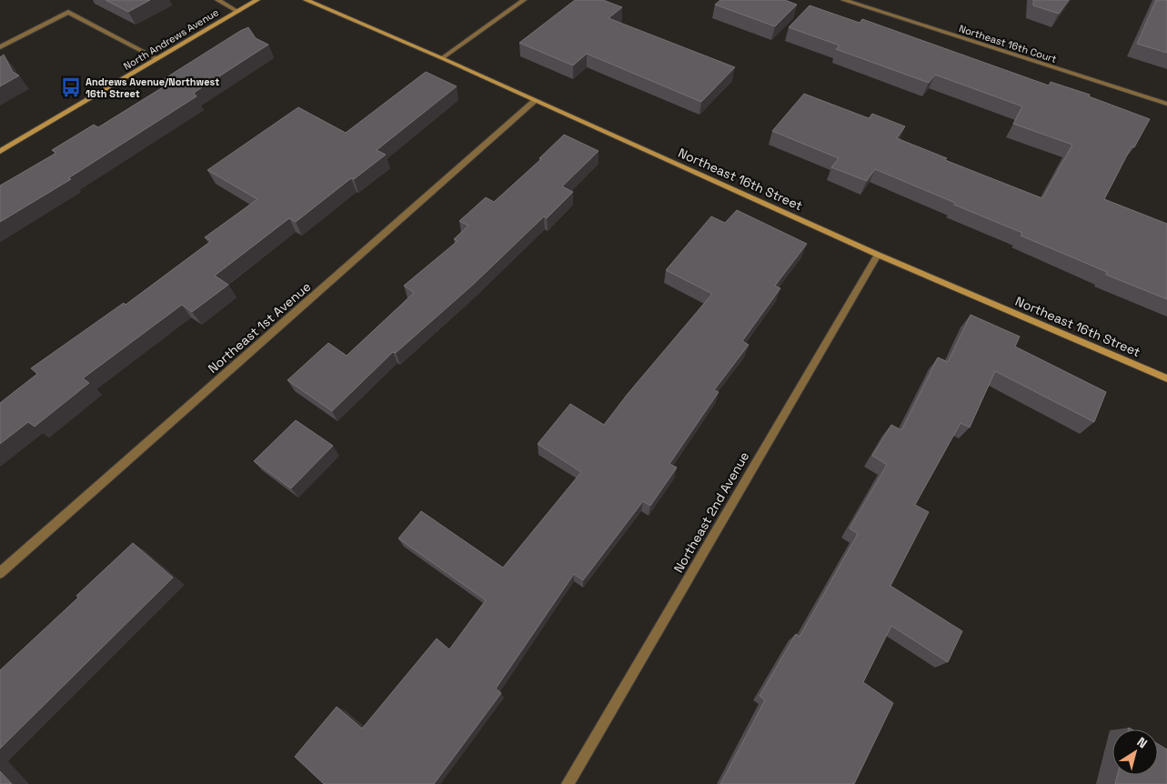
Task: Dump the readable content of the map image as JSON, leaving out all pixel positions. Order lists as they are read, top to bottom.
{
  "streets": {
    "street": [
      "North Andrews Avenue",
      "Northeast 16th Court",
      "Northeast 16th Street",
      "Northeast 1st Avenue",
      "Northeast 2nd Avenue"
    ]
  },
  "crossings": [
    ["Northeast 16th Street", "Northeast 1st Avenue"],
    ["Northeast 16th Street", "Northeast 2nd Avenue"]
  ],
  "places": {
    "bus stop": ["Andrews Avenue/Northwest 16th Street"]
  },
  "north": "top right"
}
